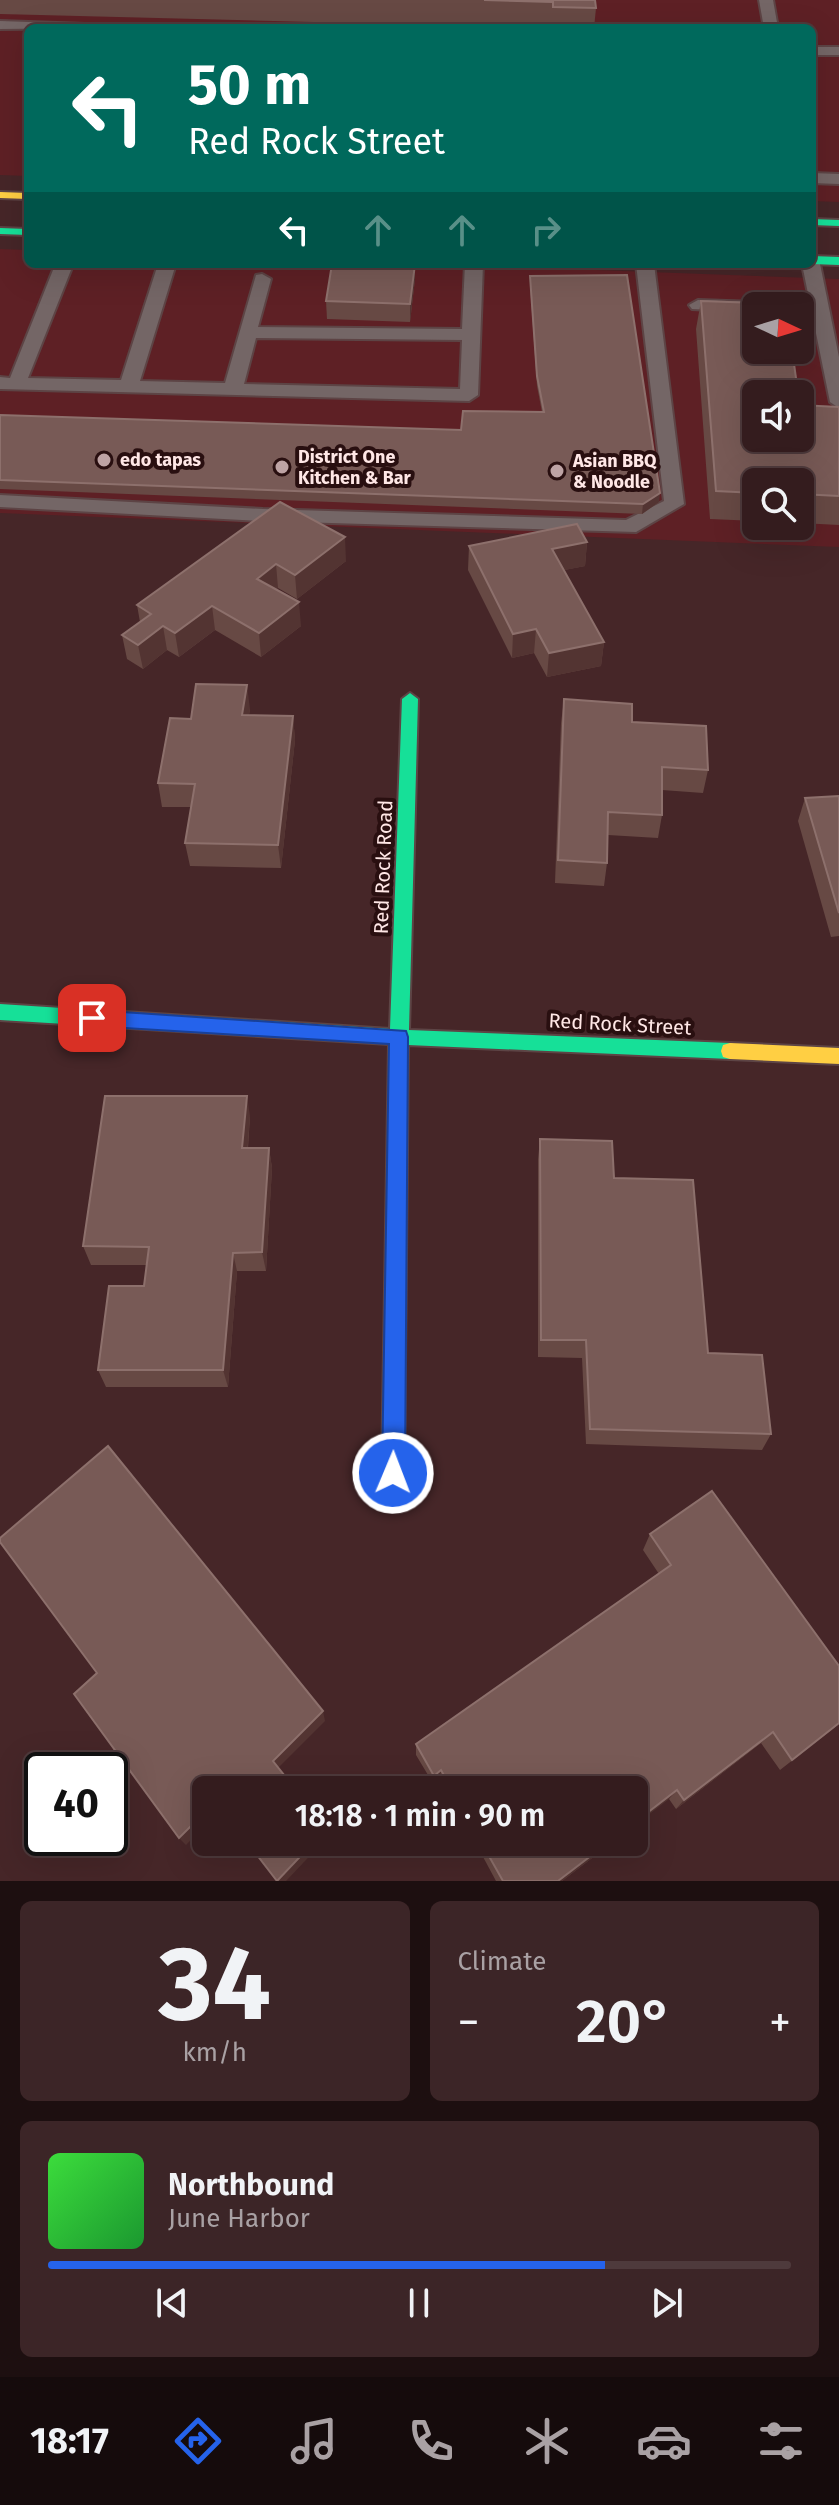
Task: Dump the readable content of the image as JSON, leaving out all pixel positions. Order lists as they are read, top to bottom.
{
  "streets": {
    "street": ["Red Rock Road", "Red Rock Street"]
  },
  "crossings": [
    ["Red Rock Road", "Red Rock Street"]
  ],
  "places": ["edo tapas", "District One Kitchen & Bar", "Asian BBQ & Noodle"],
  "north": "right",
  "page": {
    "turn": ["50 m", "Red Rock Street"],
    "limit": "40",
    "trip": "18:18 · 1 min · 90 m",
    "tile": [
      ["34", "km/h"],
      "Climate"
    ],
    "heat": ["−", "20°", "+"],
    "song": ["Northbound", "June Harbor"],
    "tabs": "18:17"
  }
}
